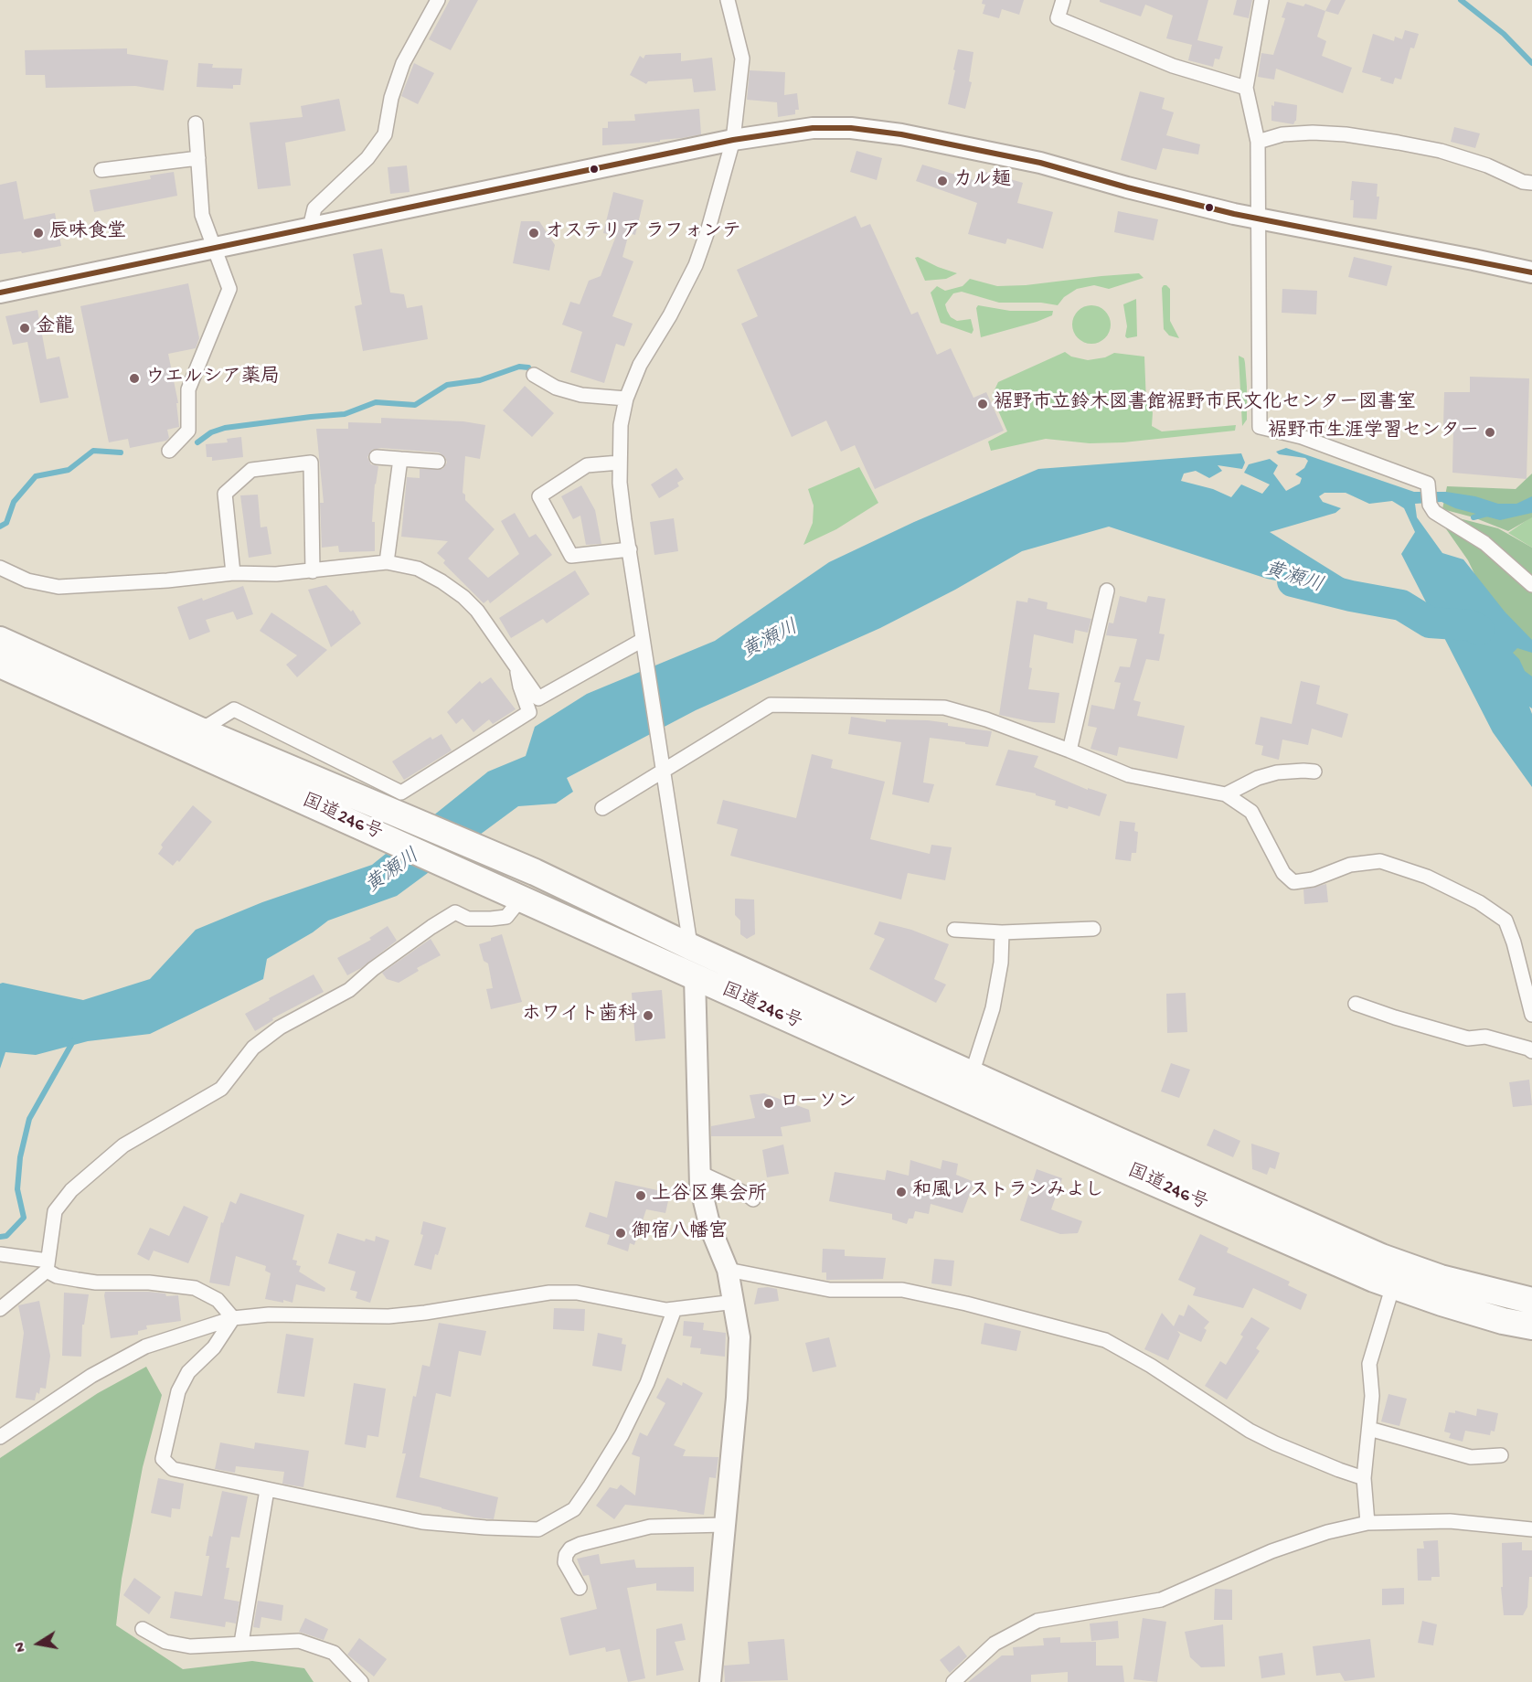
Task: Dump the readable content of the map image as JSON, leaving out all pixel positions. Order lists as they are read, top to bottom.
{
  "streets": {
    "highway": ["国道246号"]
  },
  "water": ["黄瀬川"],
  "places": [
    "カル麺",
    "辰味食堂",
    "オステリア ラフォンテ",
    "金龍",
    "ウエルシア薬局",
    "裾野市立鈴木図書館裾野市民文化センター図書室",
    "裾野市生涯学習センター",
    "ホワイト歯科",
    "ローソン",
    "和風レストランみよし",
    "上谷区集会所",
    "御宿八幡宮"
  ],
  "north": "left"
}
